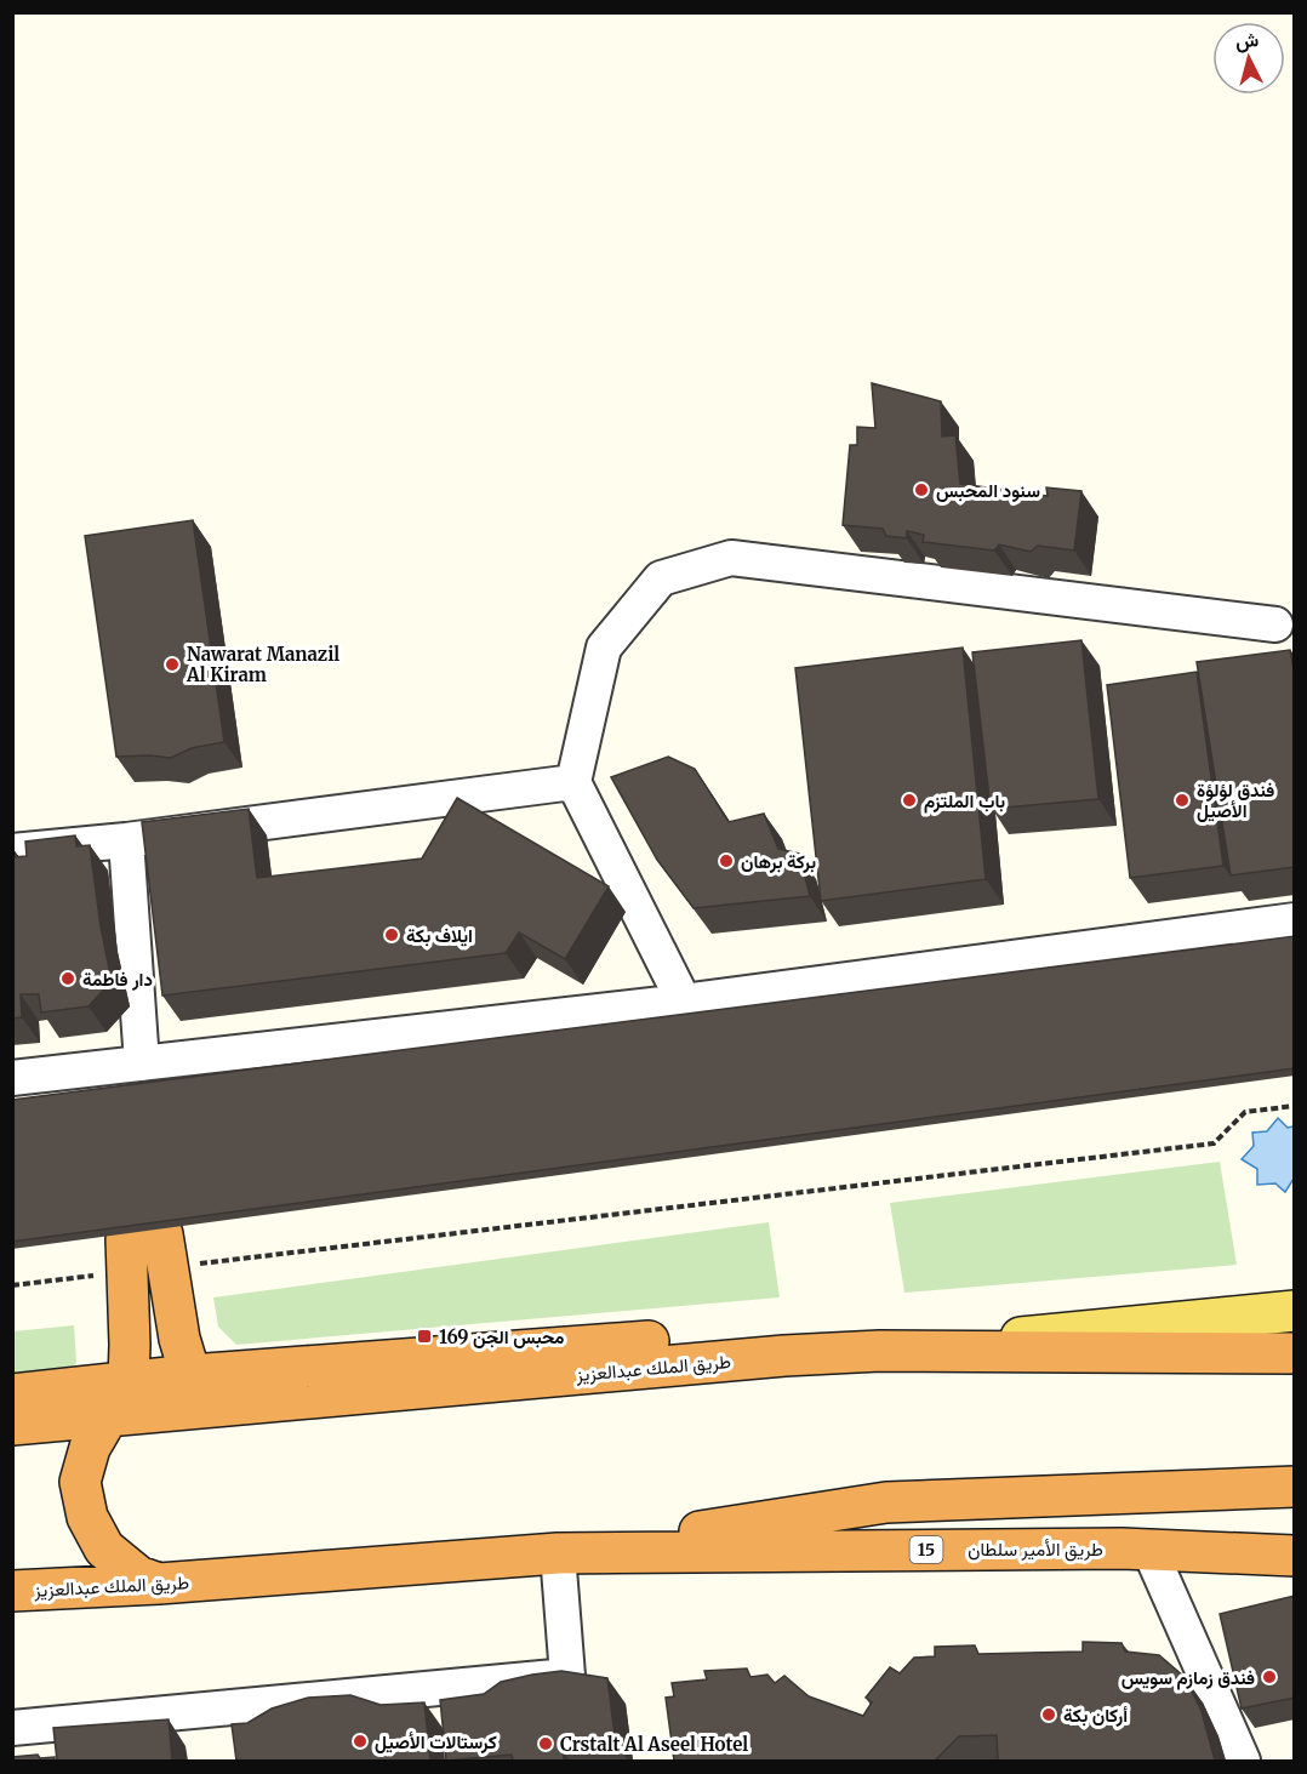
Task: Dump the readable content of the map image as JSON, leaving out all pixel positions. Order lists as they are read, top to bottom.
{
  "streets": {
    "highway": ["طريق الملك عبدالعزيز", "طريق الأمير سلطان", "15"]
  },
  "crossings": [
    ["طريق الملك عبدالعزيز", "طريق الأمير سلطان"]
  ],
  "places": {
    "other": [
      "سنود المحبس",
      "Nawarat Manazil Al Kiram",
      "باب الملتزم",
      "فندق لؤلؤة الأصيل",
      "بركة برهان",
      "ايلاف بكة",
      "دار فاطمة",
      "فندق زمازم سويس",
      "أركان بكة",
      "كرستالات الأصيل",
      "Crstalt Al Aseel Hotel"
    ],
    "transit": ["محبس الجن 169"]
  },
  "north": "top"
}
